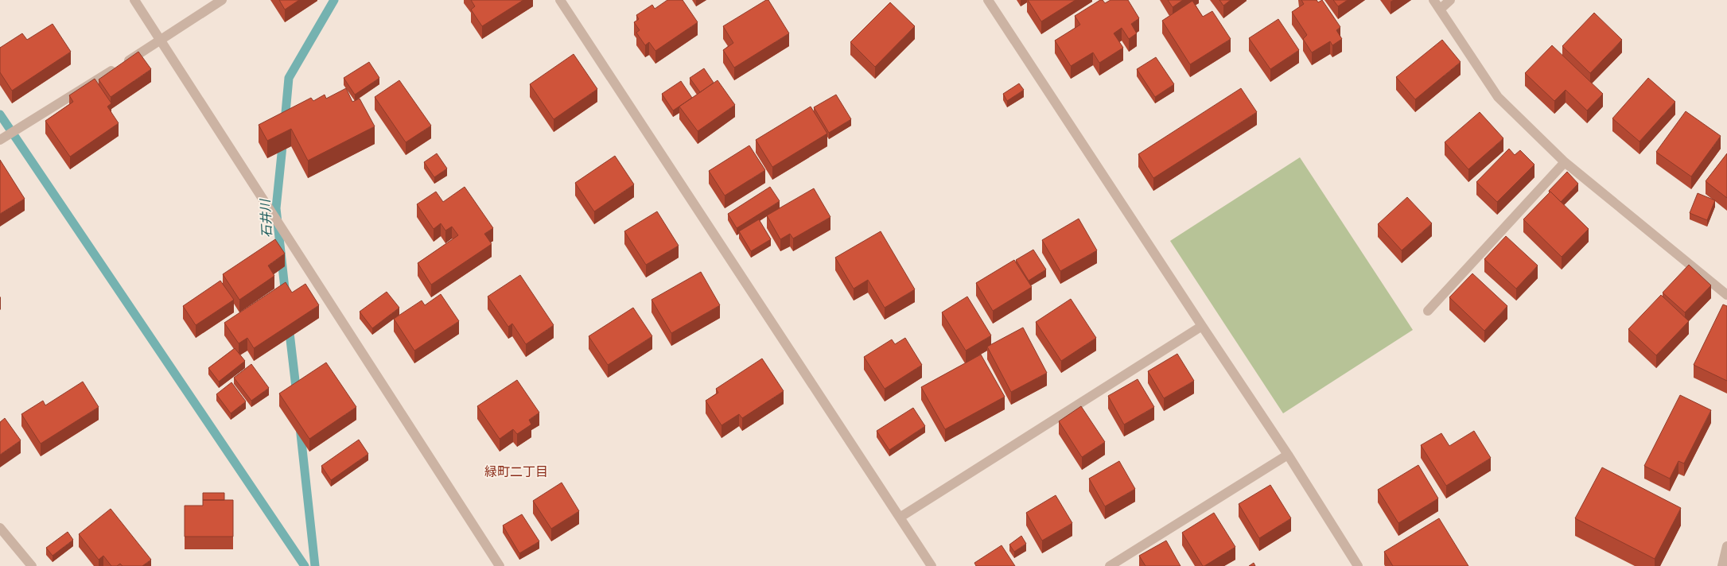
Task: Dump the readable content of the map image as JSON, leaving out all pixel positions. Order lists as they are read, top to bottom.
{
  "districts": ["緑町二丁目"],
  "water": ["石井川"]
}
